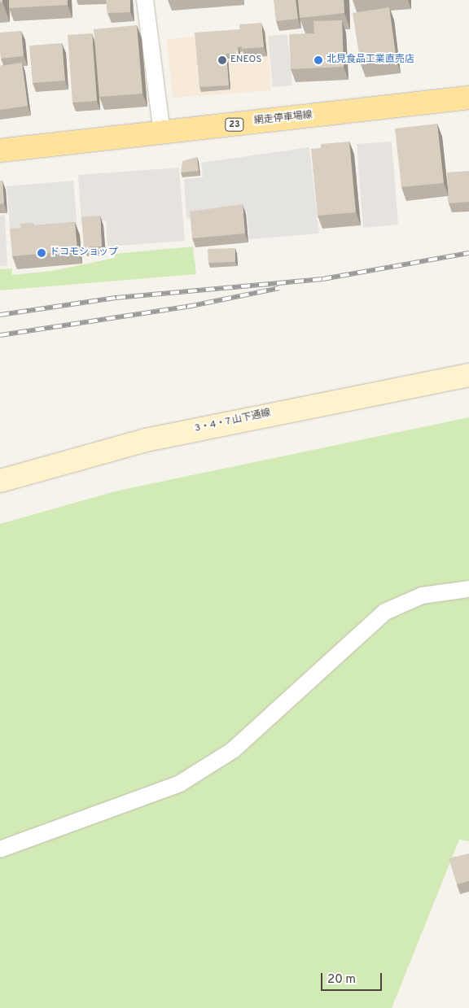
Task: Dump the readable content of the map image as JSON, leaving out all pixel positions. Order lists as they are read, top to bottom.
{
  "streets": {
    "main road": ["網走停車場線", "23"],
    "street": ["3・4・7 山下通線"]
  },
  "places": ["ENEOS", "北見食品工業直売店", "ドコモショップ"],
  "scale_bar": "20 m"
}
